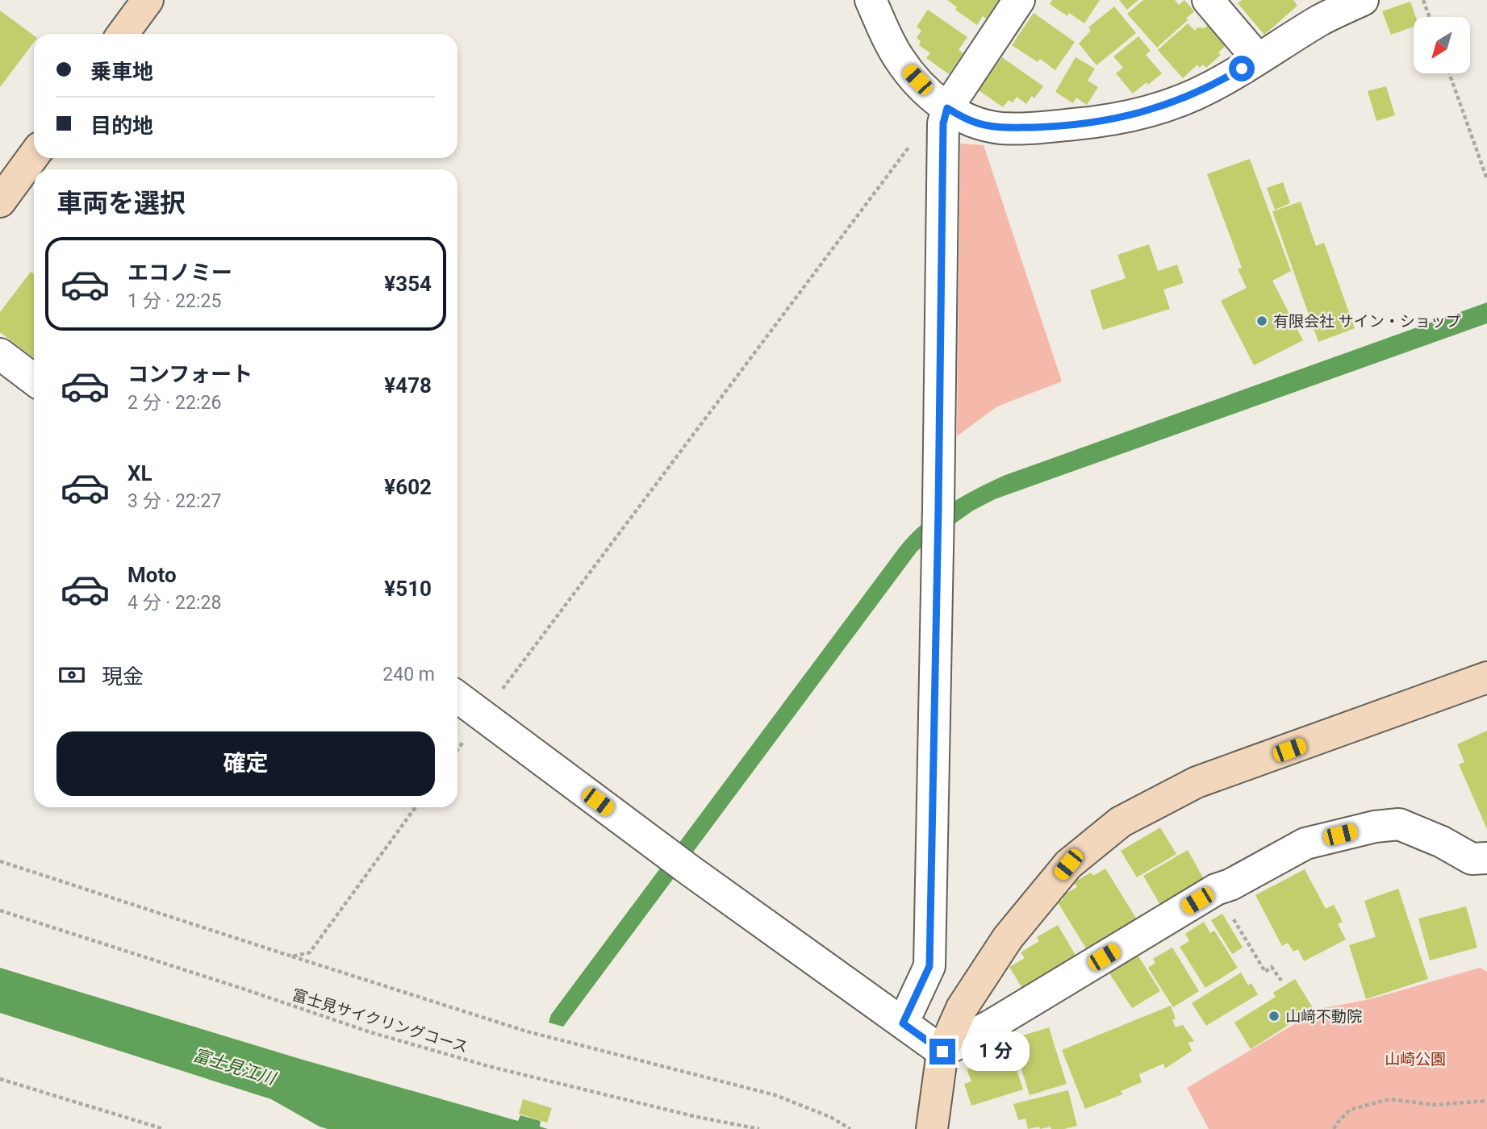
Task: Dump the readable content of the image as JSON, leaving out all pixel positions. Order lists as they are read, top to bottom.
{
  "streets": {
    "path": ["富士見サイクリングコース"]
  },
  "water": ["富士見江川"],
  "parks": ["山崎公園"],
  "places": ["有限会社 サイン・ショップ", "山﨑不動院"],
  "north": "bottom left",
  "page": {
    "banner": ["乗車地", "目的地"],
    "heading": "車両を選択",
    "list": [
      {
        "name": "エコノミー",
        "note": "1 分 · 22:25",
        "value": "¥354"
      },
      {
        "name": "コンフォート",
        "note": "2 分 · 22:26",
        "value": "¥478"
      },
      {
        "name": "XL",
        "note": "3 分 · 22:27",
        "value": "¥602"
      },
      {
        "name": "Moto",
        "note": "4 分 · 22:28",
        "value": "¥510"
      }
    ],
    "pay": ["現金", "240 m"],
    "buttons": "確定",
    "bubble": "1 分"
  }
}
